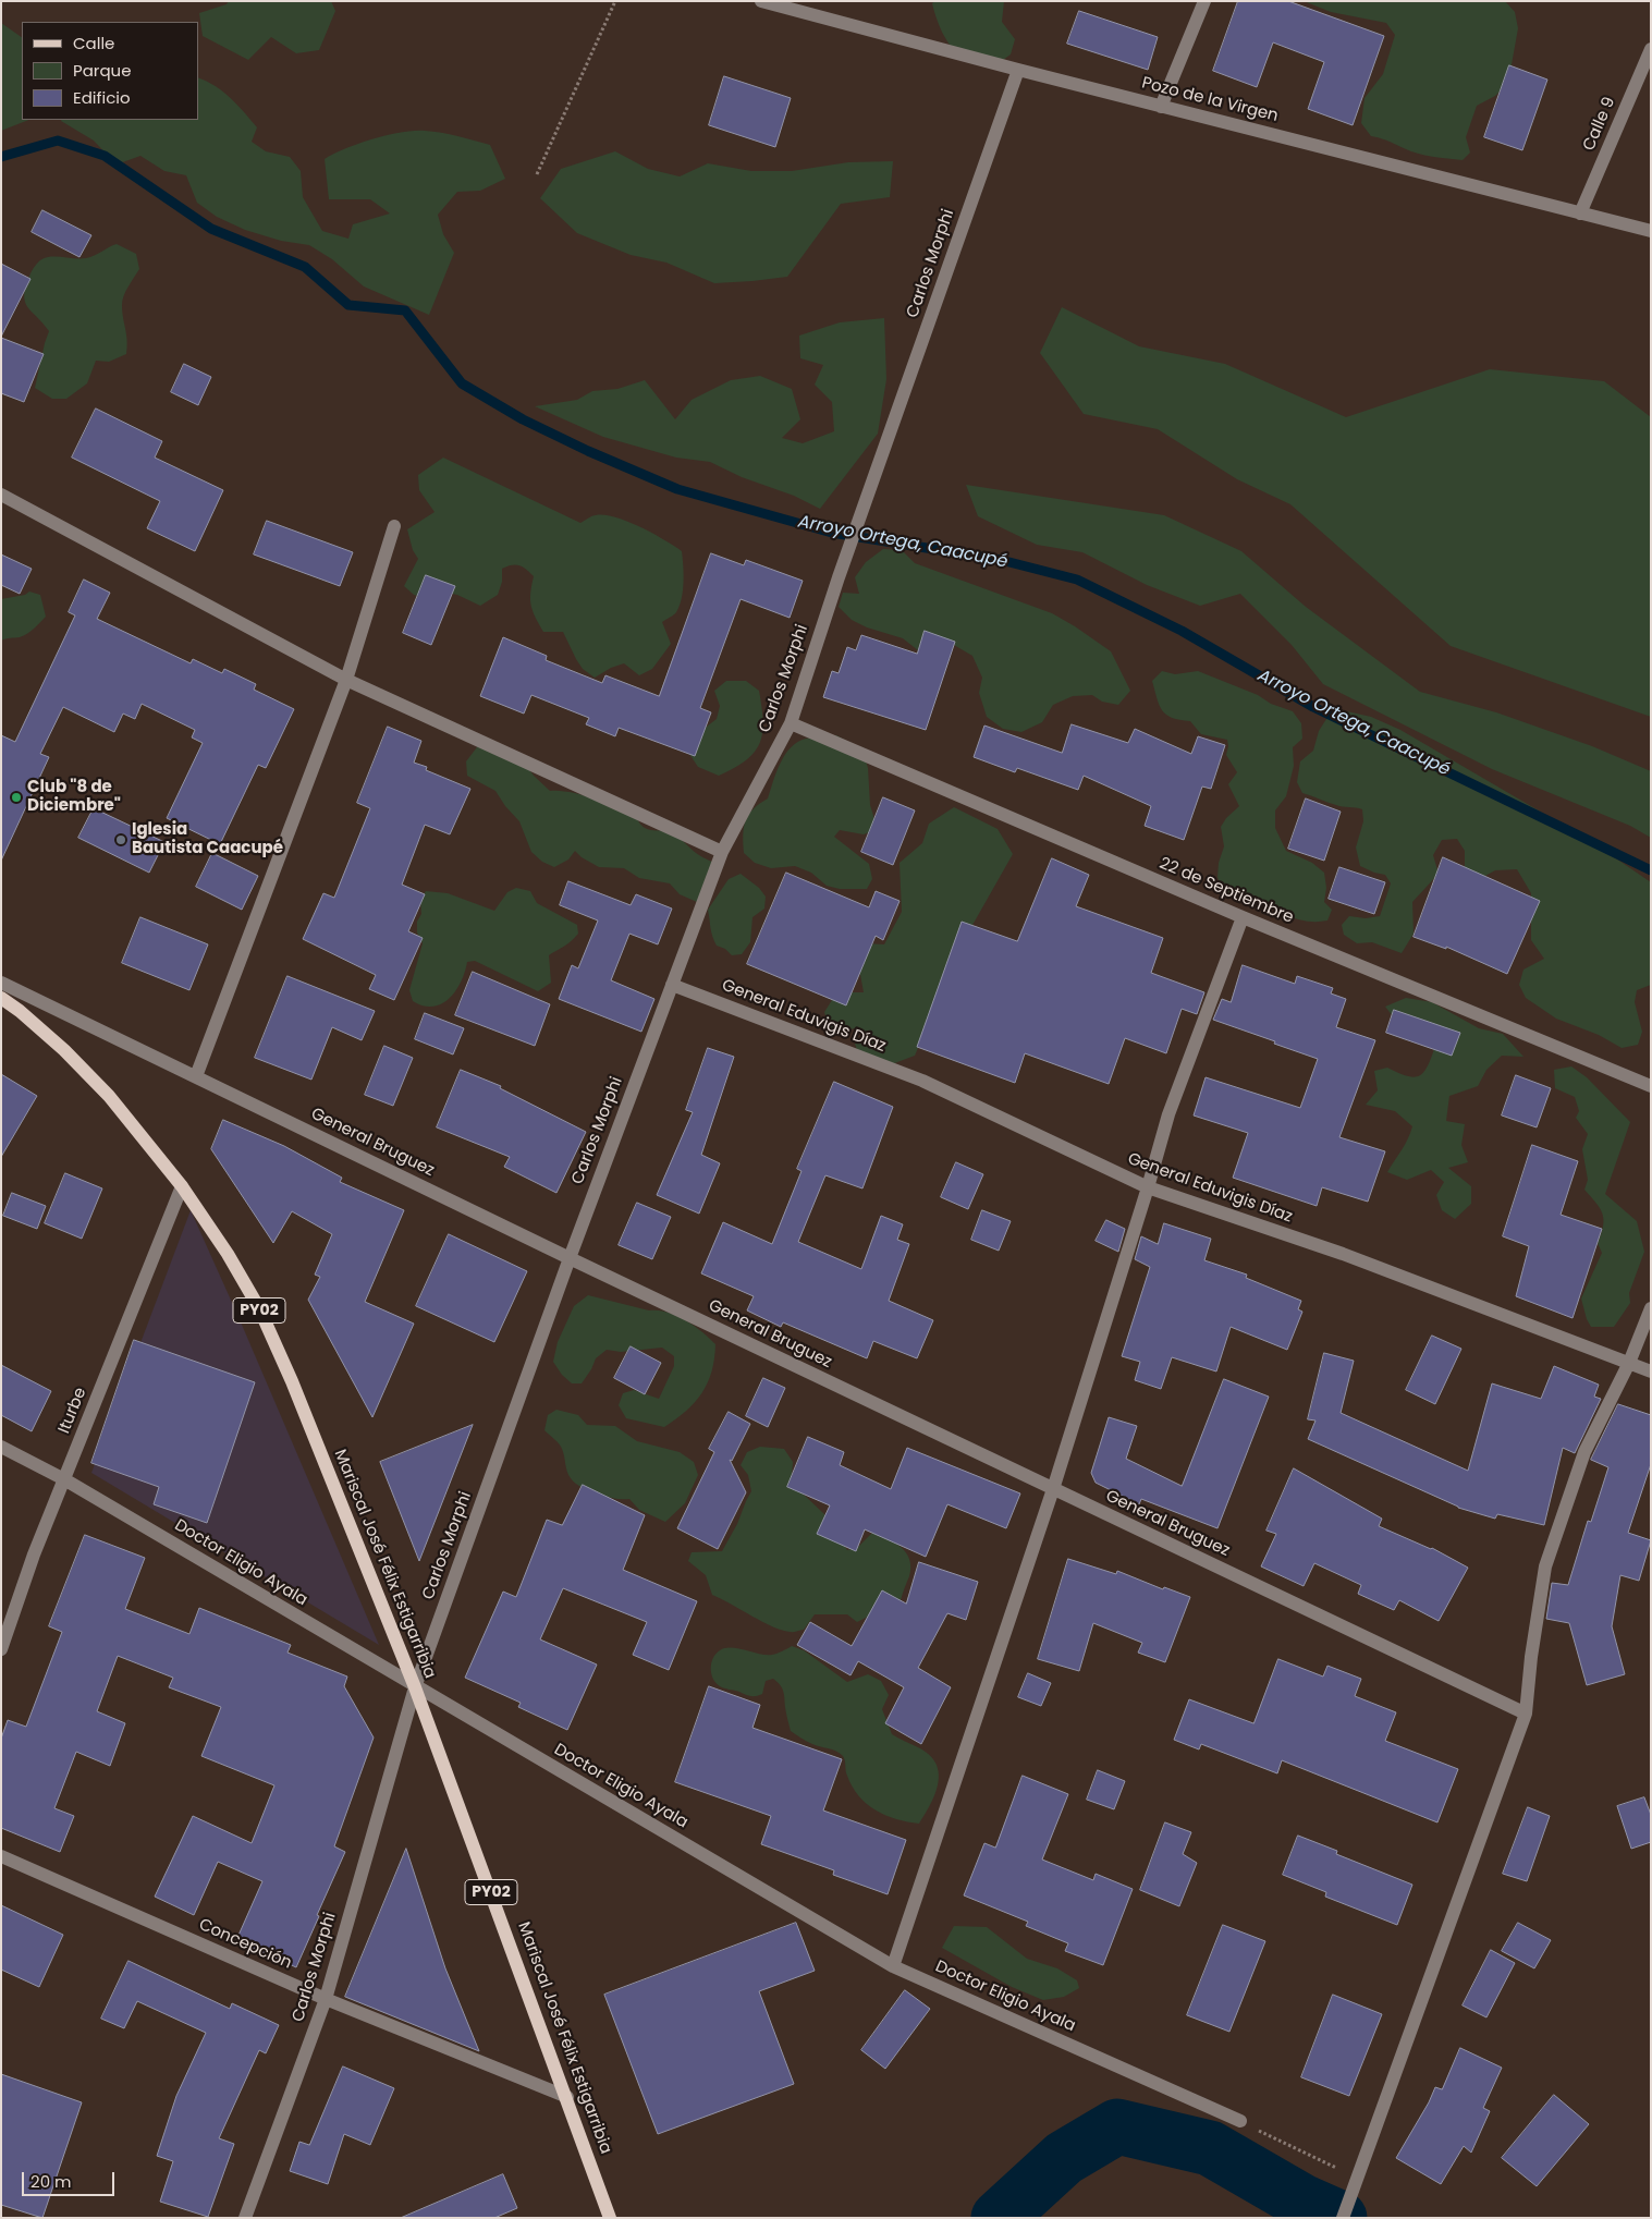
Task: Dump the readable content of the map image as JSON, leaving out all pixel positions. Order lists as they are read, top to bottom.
{
  "streets": {
    "main road": ["PY02", "Mariscal José Félix Estigarribia"],
    "street": [
      "Pozo de la Virgen",
      "Calle 9",
      "Carlos Morphi",
      "22 de Septiembre",
      "General Eduvigis Díaz",
      "General Bruguez",
      "Iturbe",
      "Doctor Eligio Ayala",
      "Concepción"
    ]
  },
  "crossings": [
    ["Pozo de la Virgen", "Calle 9"],
    ["Pozo de la Virgen", "Carlos Morphi"],
    ["Carlos Morphi", "22 de Septiembre"],
    ["Carlos Morphi", "General Eduvigis Díaz"],
    ["Carlos Morphi", "General Bruguez"],
    ["Carlos Morphi", "Doctor Eligio Ayala"],
    ["Carlos Morphi", "Mariscal José Félix Estigarribia"],
    ["Carlos Morphi", "Concepción"],
    ["Iturbe", "Doctor Eligio Ayala"],
    ["Iturbe", "Mariscal José Félix Estigarribia"],
    ["Doctor Eligio Ayala", "Mariscal José Félix Estigarribia"],
    ["Mariscal José Félix Estigarribia", "Concepción"]
  ],
  "water": ["Arroyo Ortega, Caacupé"],
  "places": ["Club \"8 de Diciembre\"", "Iglesia Bautista Caacupé"],
  "legend": ["Calle", "Parque", "Edificio"],
  "scale_bar": "20 m"
}
